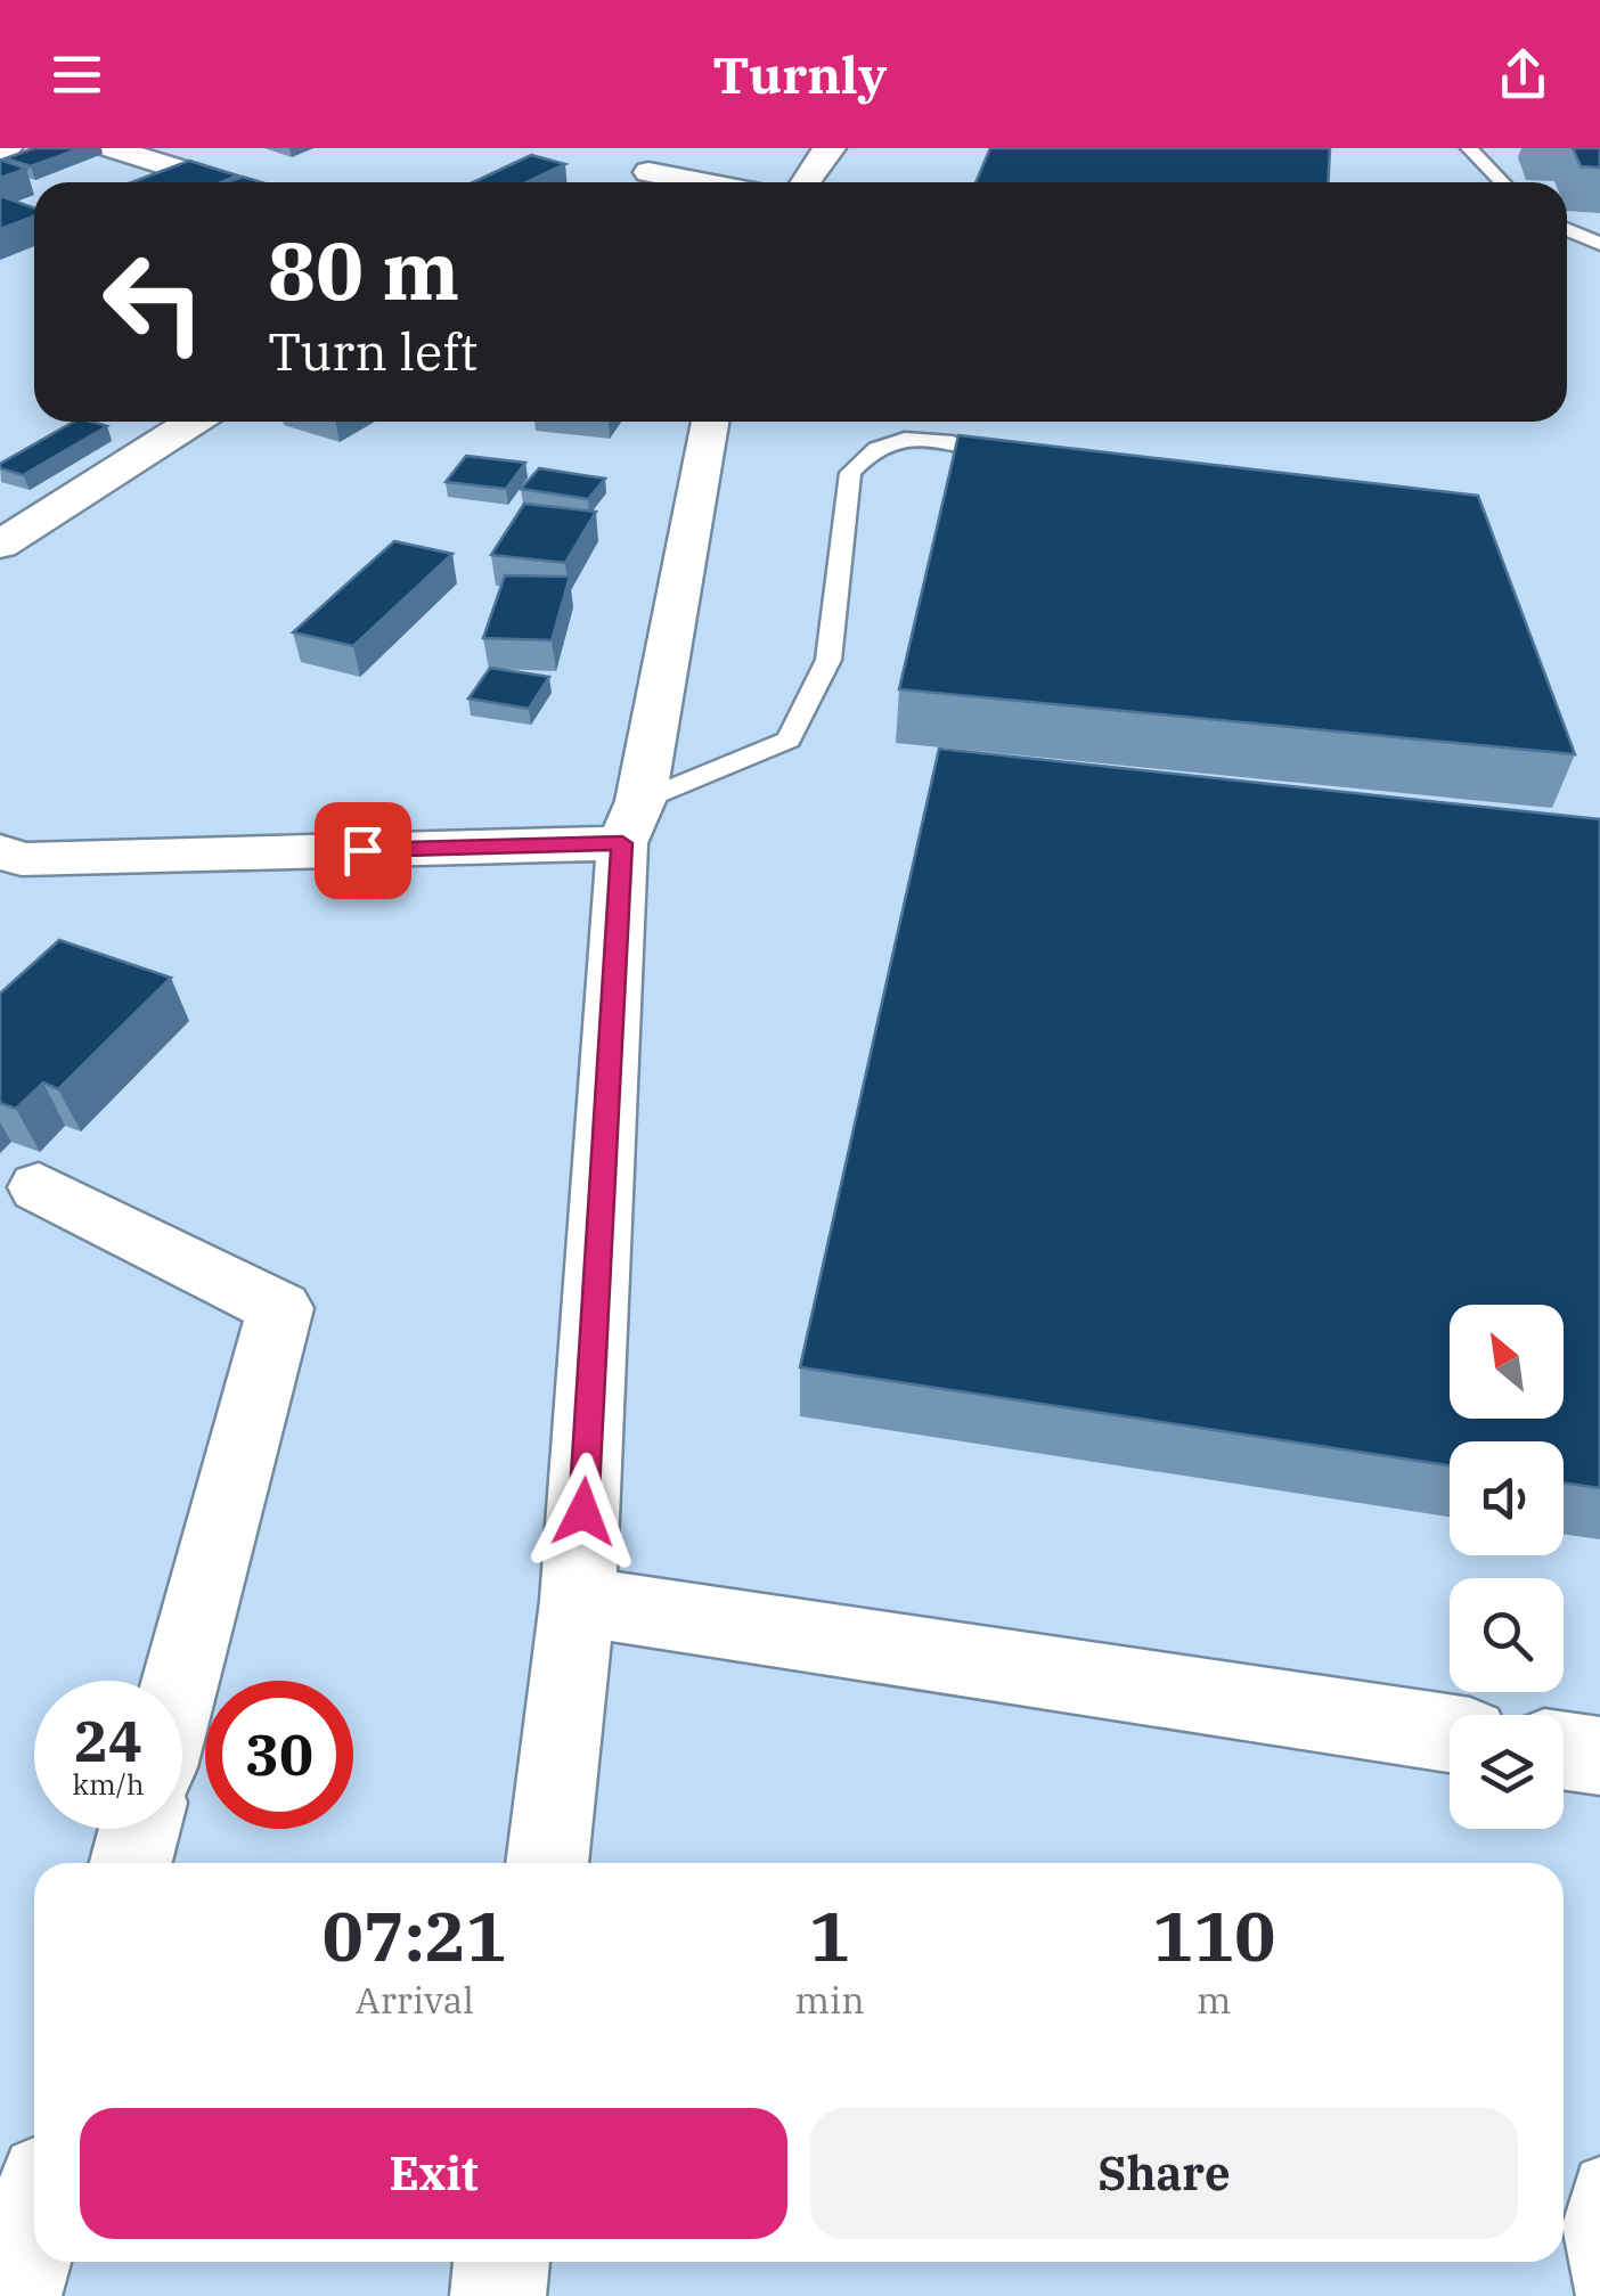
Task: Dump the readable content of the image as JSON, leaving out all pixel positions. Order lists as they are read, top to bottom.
{
  "north": "top left",
  "page": {
    "header": "Turnly",
    "turn": ["80 m", "Turn left"],
    "speed": "24 km/h",
    "limit": "30",
    "eta": [
      "07:21",
      "Arrival",
      "1",
      "min",
      "110",
      "m"
    ],
    "buttons": ["Exit", "Share"]
  }
}
